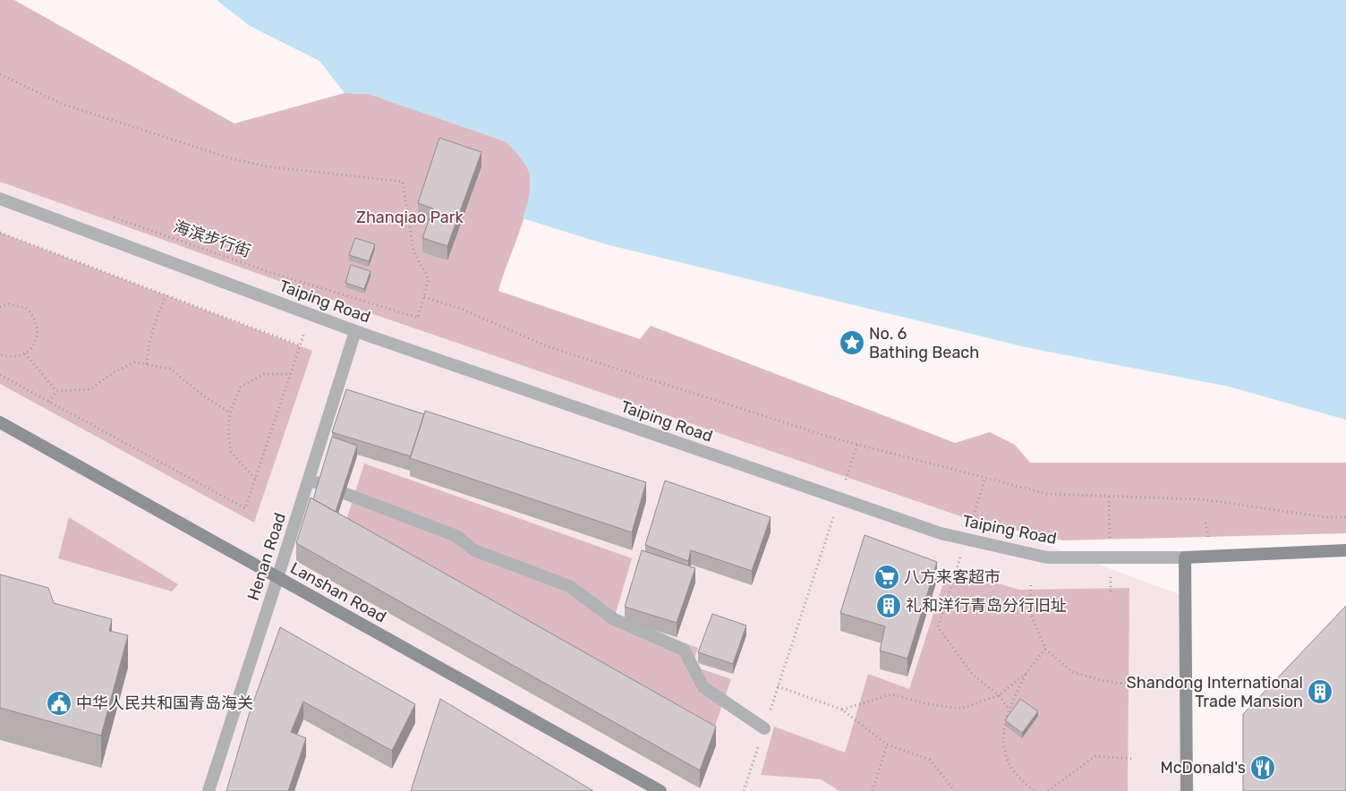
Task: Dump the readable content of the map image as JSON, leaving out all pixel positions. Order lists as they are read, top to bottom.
{
  "streets": {
    "main road": ["Taiping Road", "Lanshan Road"],
    "street": ["Henan Road"],
    "path": ["海滨步行街"]
  },
  "crossings": [
    ["Taiping Road", "Henan Road"],
    ["Henan Road", "Lanshan Road"]
  ],
  "parks": ["Zhanqiao Park"],
  "places": {
    "place": ["No. 6 Bathing Beach"],
    "supermarket": ["八方来客超市"],
    "building": ["礼和洋行青岛分行旧址", "Shandong International Trade Mansion"],
    "public building": ["中华人民共和国青岛海关"],
    "restaurant": ["McDonald's"]
  }
}
